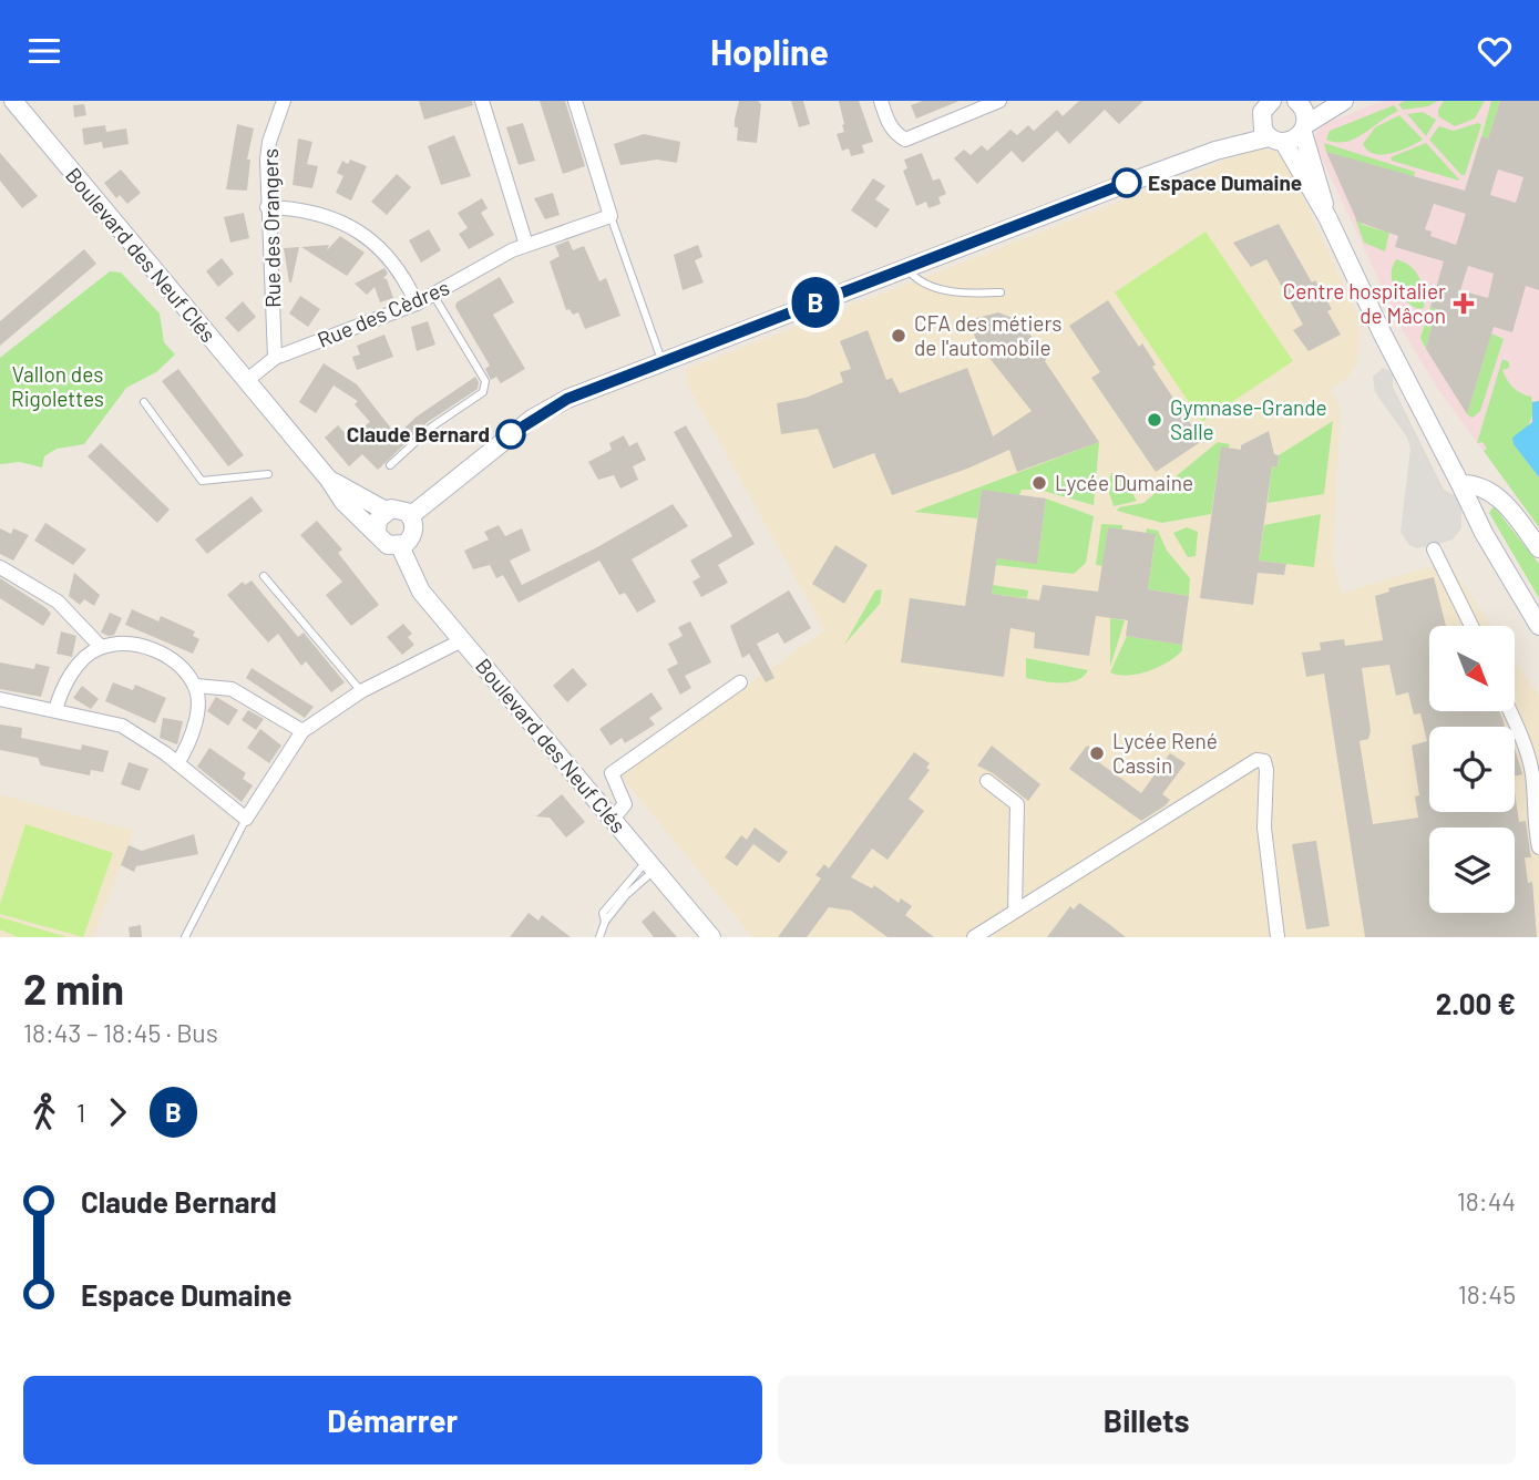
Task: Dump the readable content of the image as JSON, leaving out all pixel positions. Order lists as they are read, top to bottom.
{
  "streets": {
    "street": ["Rue des Orangers", "Boulevard des Neuf Clés", "Rue des Cèdres"]
  },
  "crossings": [
    ["Rue des Orangers", "Rue des Cèdres"],
    ["Boulevard des Neuf Clés", "Rue des Cèdres"]
  ],
  "parks": ["Vallon des Rigolettes"],
  "places": {
    "other": [
      "Espace Dumaine",
      "CFA des métiers de l'automobile",
      "Gymnase-Grande Salle",
      "Claude Bernard",
      "Lycée Dumaine",
      "Lycée René Cassin"
    ],
    "health": ["Centre hospitalier de Mâcon"]
  },
  "lines": ["bus line B"],
  "north": "bottom right",
  "page": {
    "header": "Hopline",
    "on_map": "B",
    "heading": ["2 min", "18:43 – 18:45 · Bus", "2.00 €"],
    "legs": ["1", "B"],
    "list": [
      {
        "name": "Claude Bernard",
        "value": "18:44"
      },
      {
        "name": "Espace Dumaine",
        "value": "18:45"
      }
    ],
    "buttons": ["Démarrer", "Billets"]
  }
}
